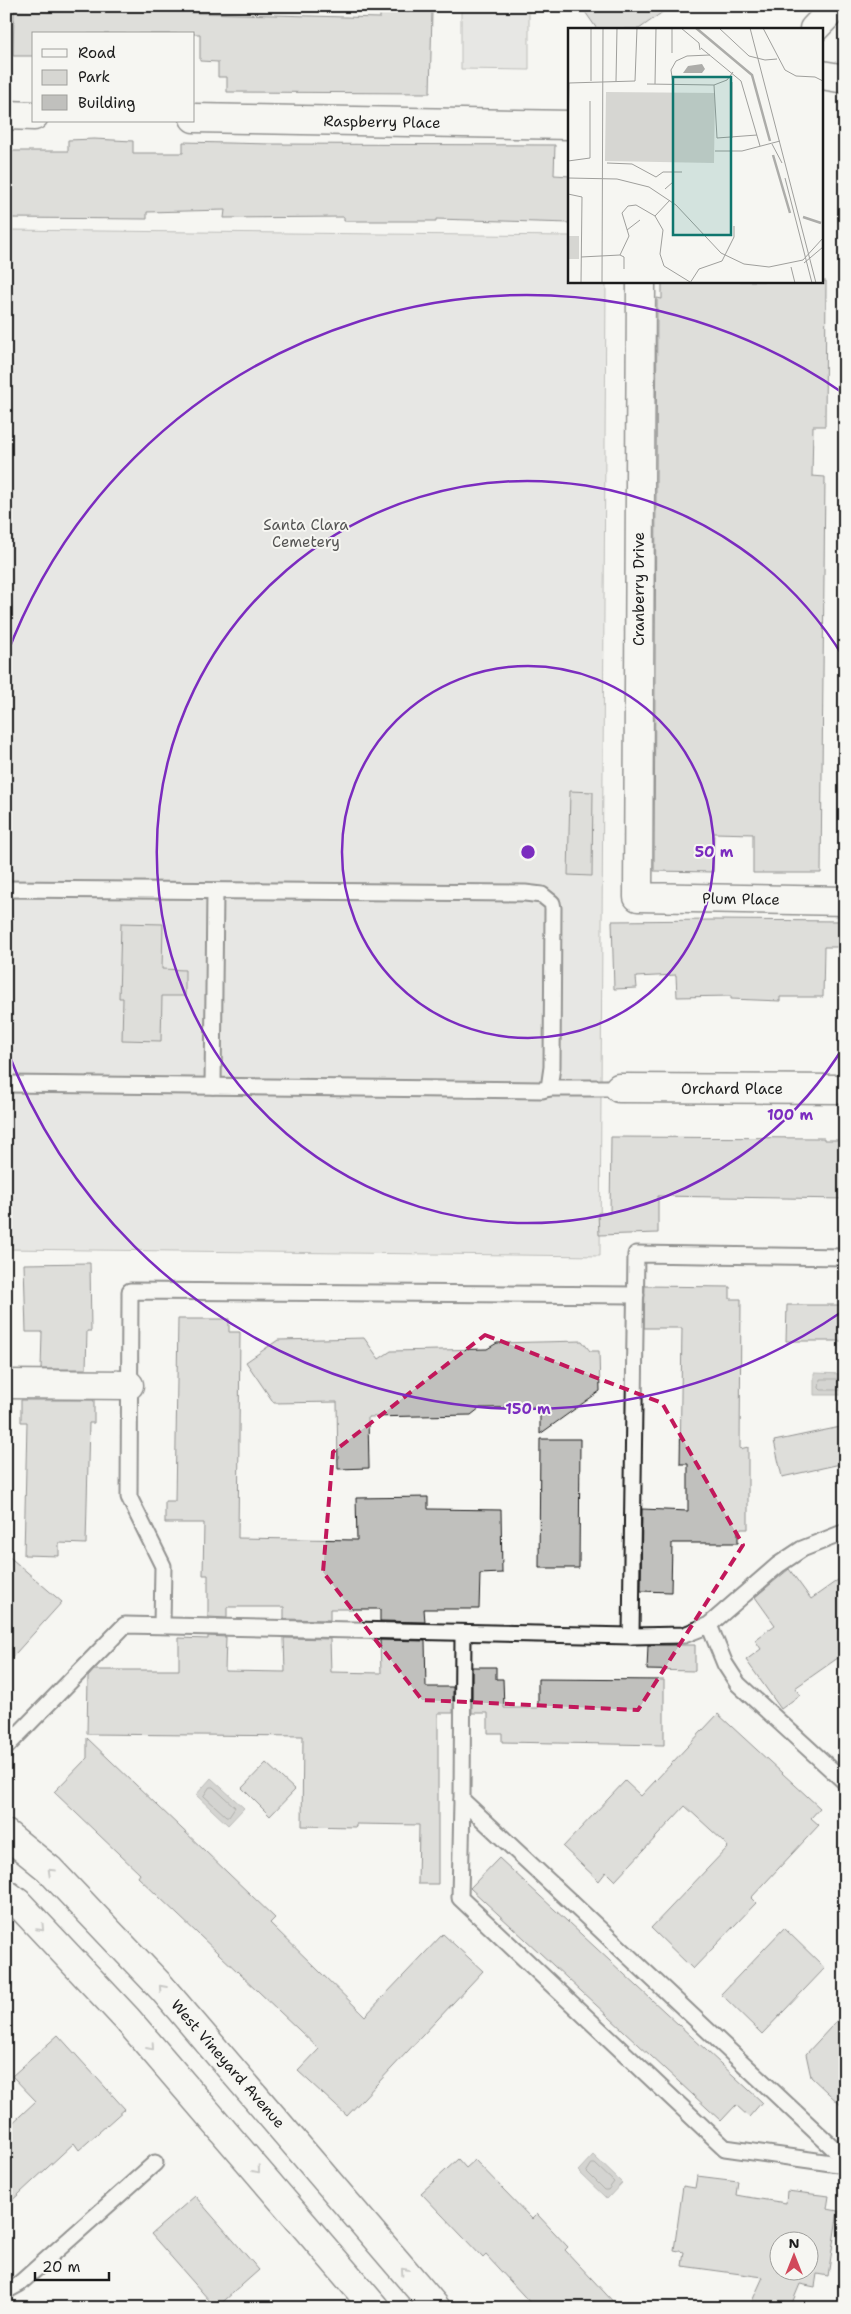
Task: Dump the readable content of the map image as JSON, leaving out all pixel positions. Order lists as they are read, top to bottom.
{
  "streets": {
    "street": [
      "Raspberry Place",
      "Cranberry Drive",
      "Plum Place",
      "Orchard Place",
      "West Vineyard Avenue"
    ]
  },
  "crossings": [
    ["Cranberry Drive", "Plum Place"]
  ],
  "parks": ["Santa Clara Cemetery"],
  "legend": ["Road", "Park", "Building"],
  "scale_bar": "20 m",
  "north": "top",
  "rings": ["50 m", "100 m", "150 m"]
}
